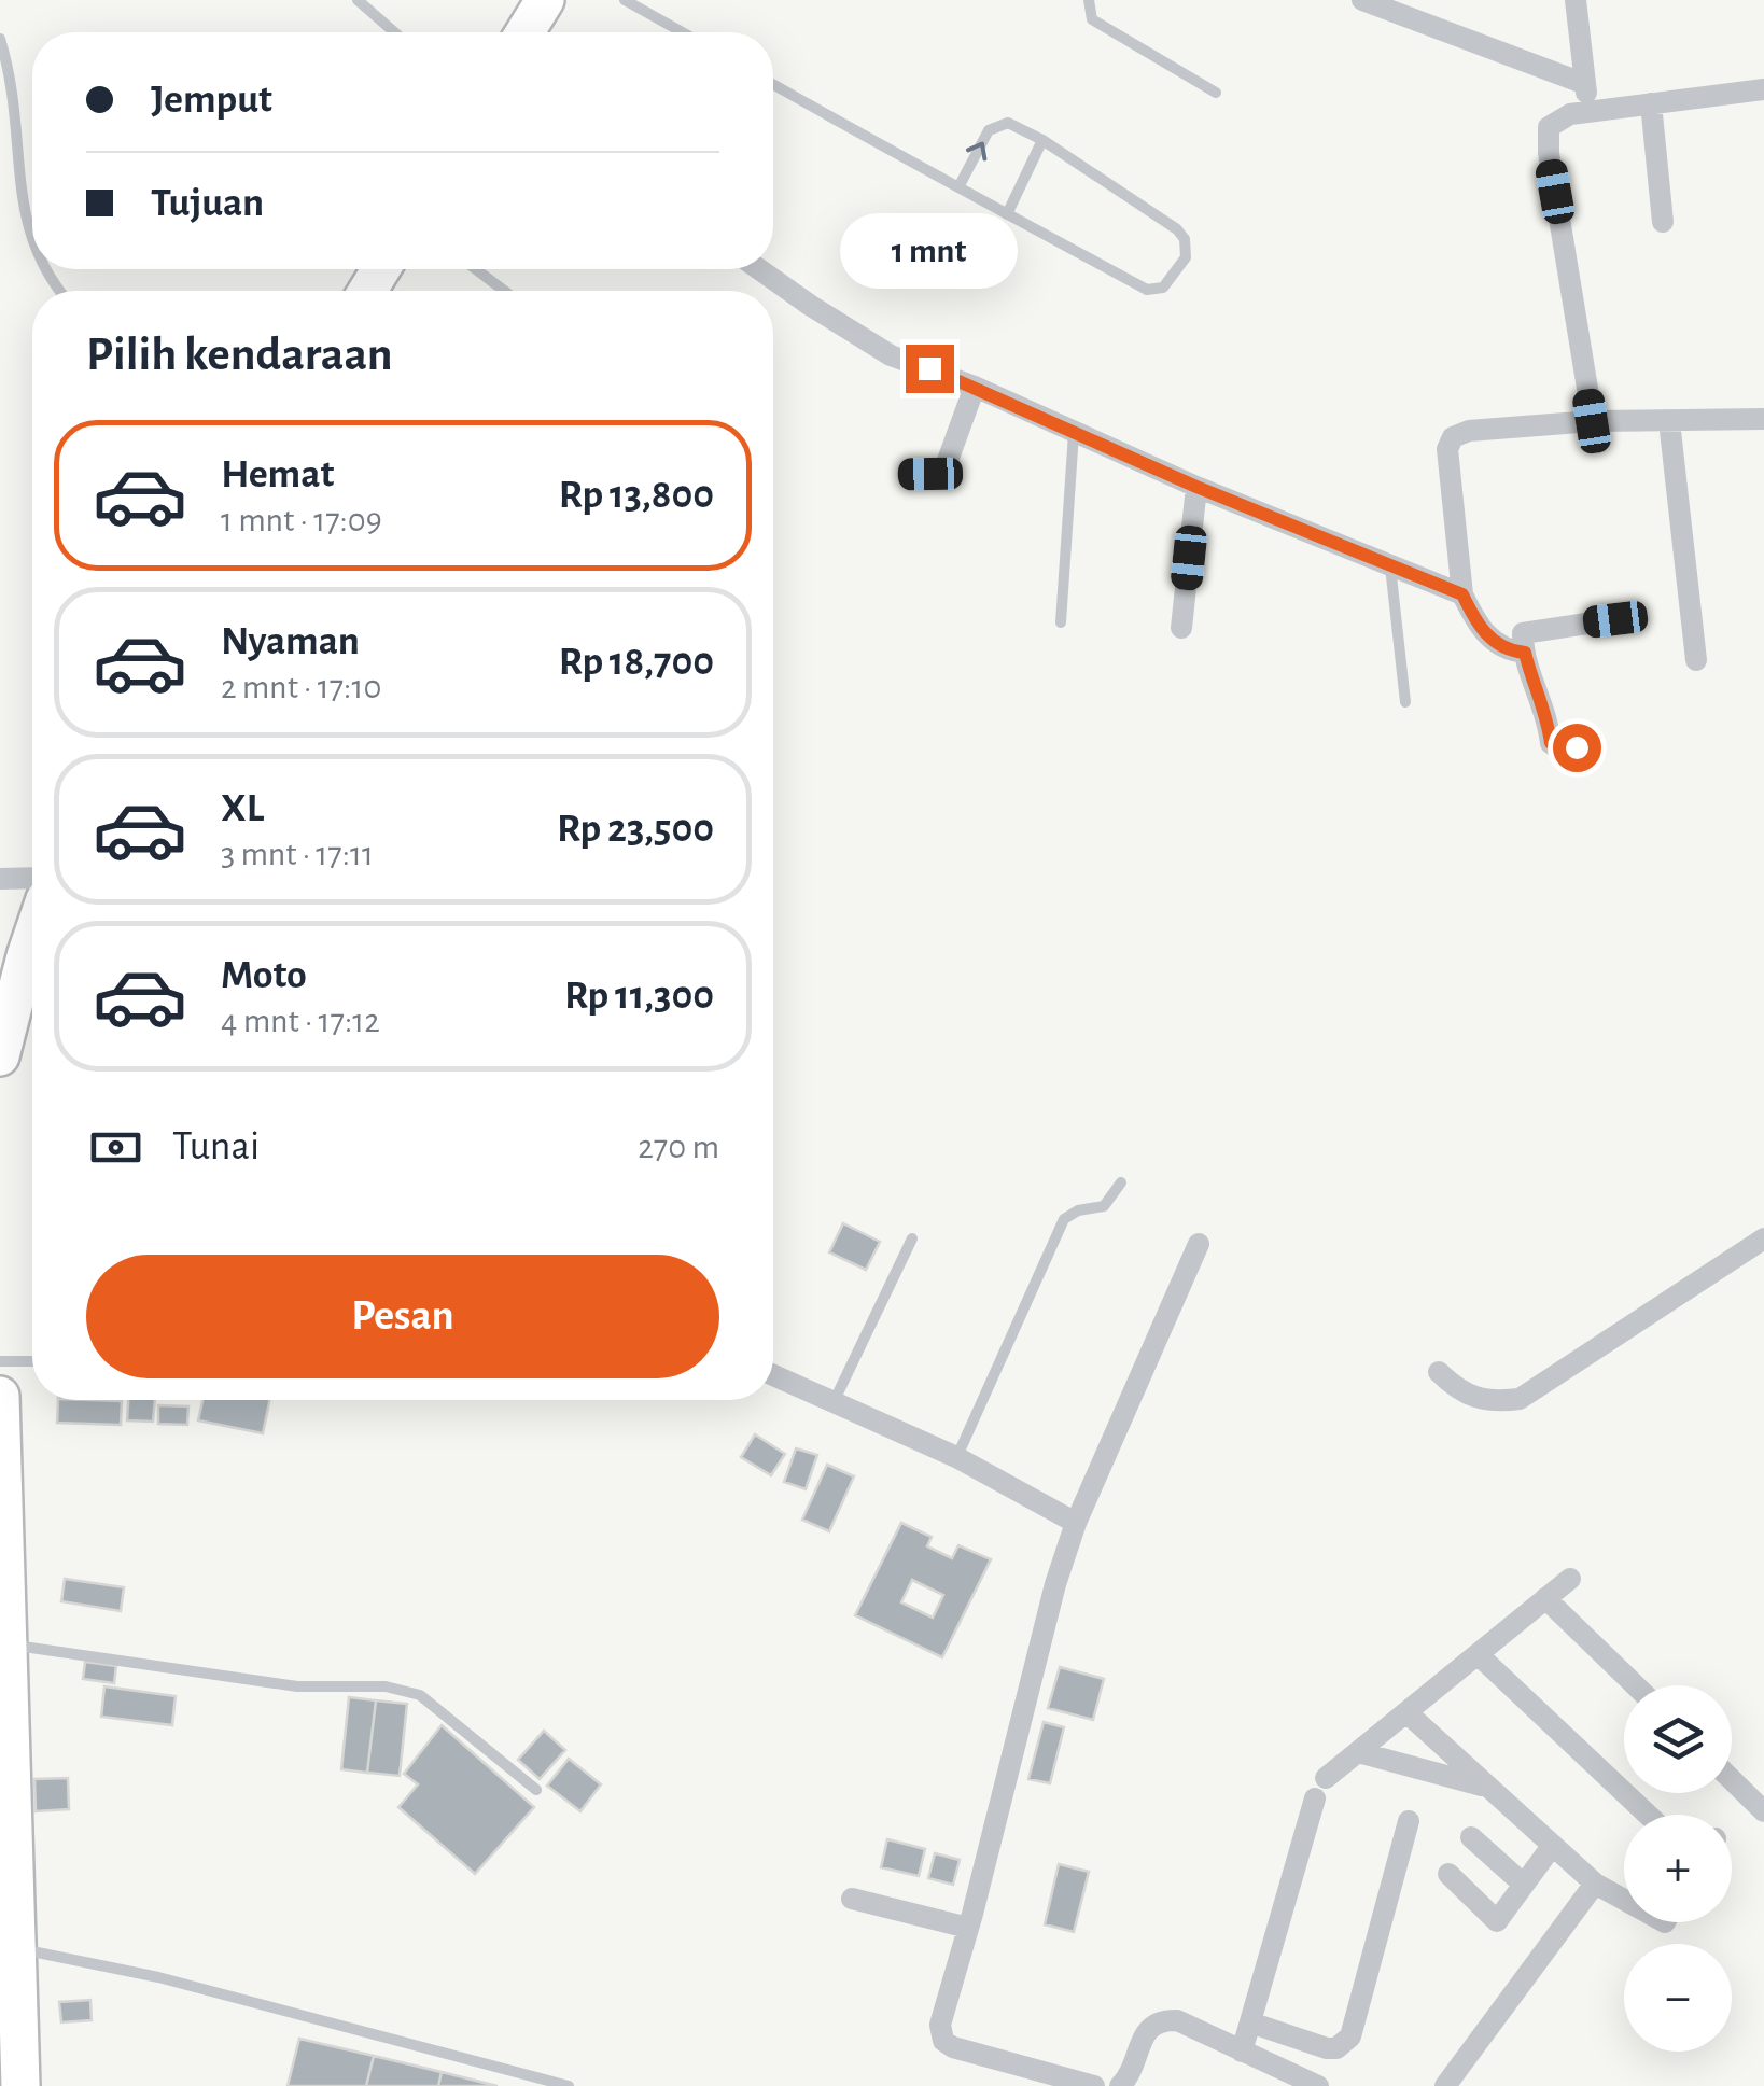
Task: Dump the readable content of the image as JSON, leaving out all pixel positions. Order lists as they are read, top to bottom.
{
  "page": {
    "banner": ["Jemput", "Tujuan"],
    "bubble": "1 mnt",
    "heading": "Pilih kendaraan",
    "list": [
      {
        "name": "Hemat",
        "note": "1 mnt · 17:09",
        "value": "Rp 13,800"
      },
      {
        "name": "Nyaman",
        "note": "2 mnt · 17:10",
        "value": "Rp 18,700"
      },
      {
        "name": "XL",
        "note": "3 mnt · 17:11",
        "value": "Rp 23,500"
      },
      {
        "name": "Moto",
        "note": "4 mnt · 17:12",
        "value": "Rp 11,300"
      }
    ],
    "pay": ["Tunai", "270 m"],
    "buttons": "Pesan",
    "map_buttons": ["+", "−"]
  }
}
